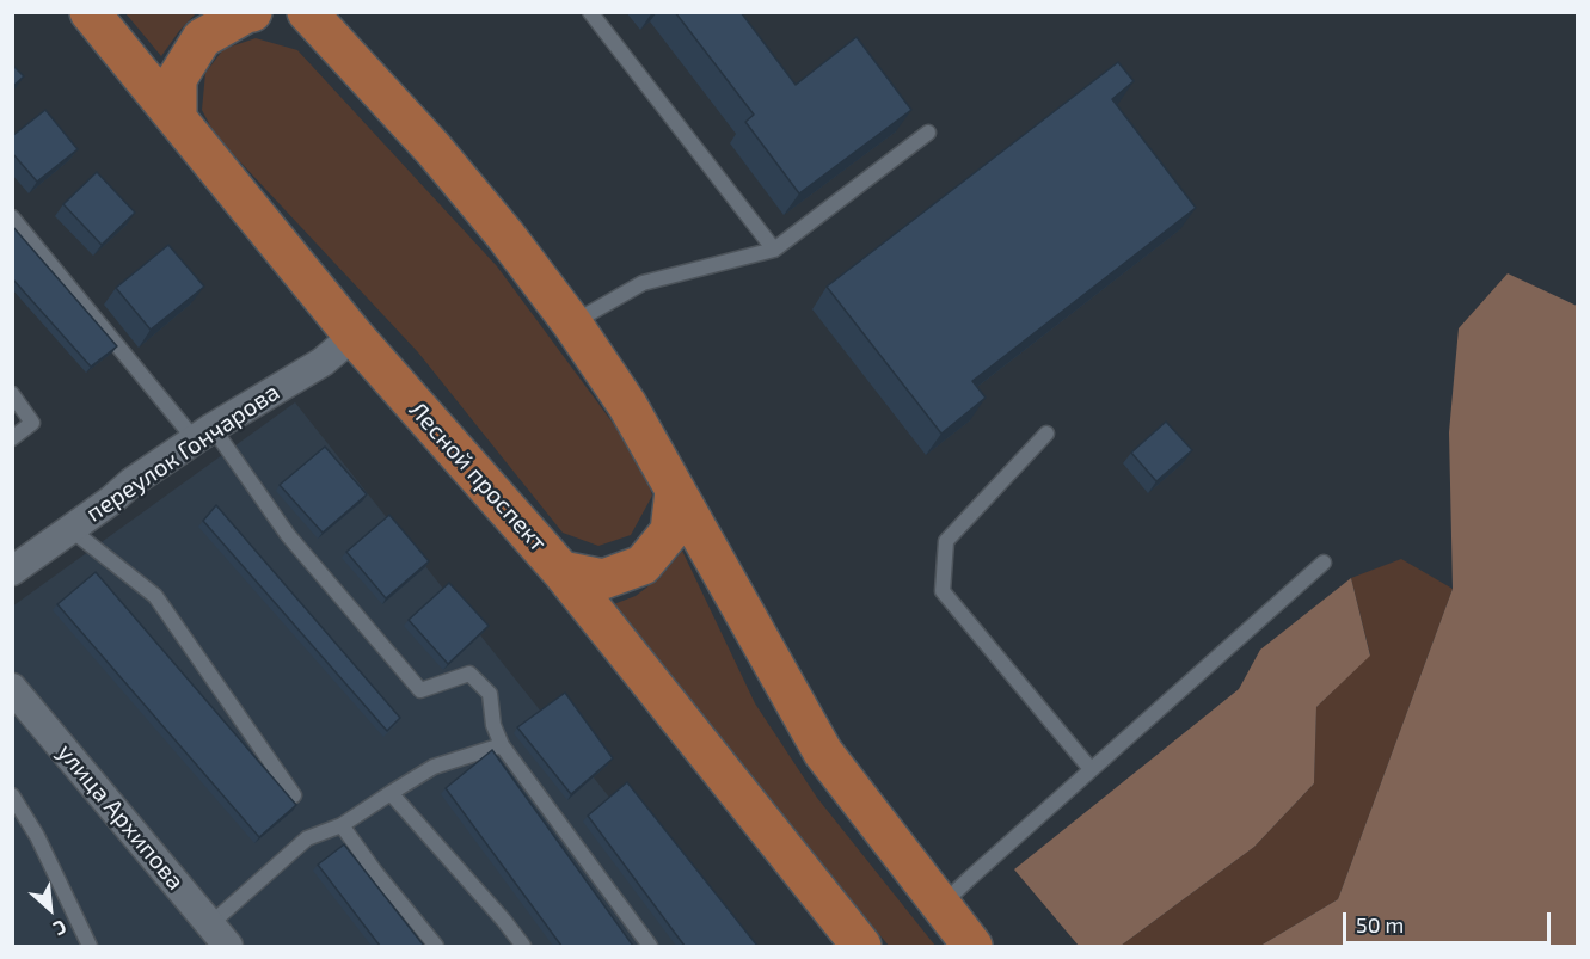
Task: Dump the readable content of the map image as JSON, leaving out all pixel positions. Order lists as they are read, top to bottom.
{
  "streets": {
    "main road": ["Лесной проспект"],
    "street": ["переулок Гончарова", "улица Архипова"]
  },
  "crossings": [
    ["переулок Гончарова", "Лесной проспект"]
  ],
  "scale_bar": "50 m",
  "north": "bottom right"
}
